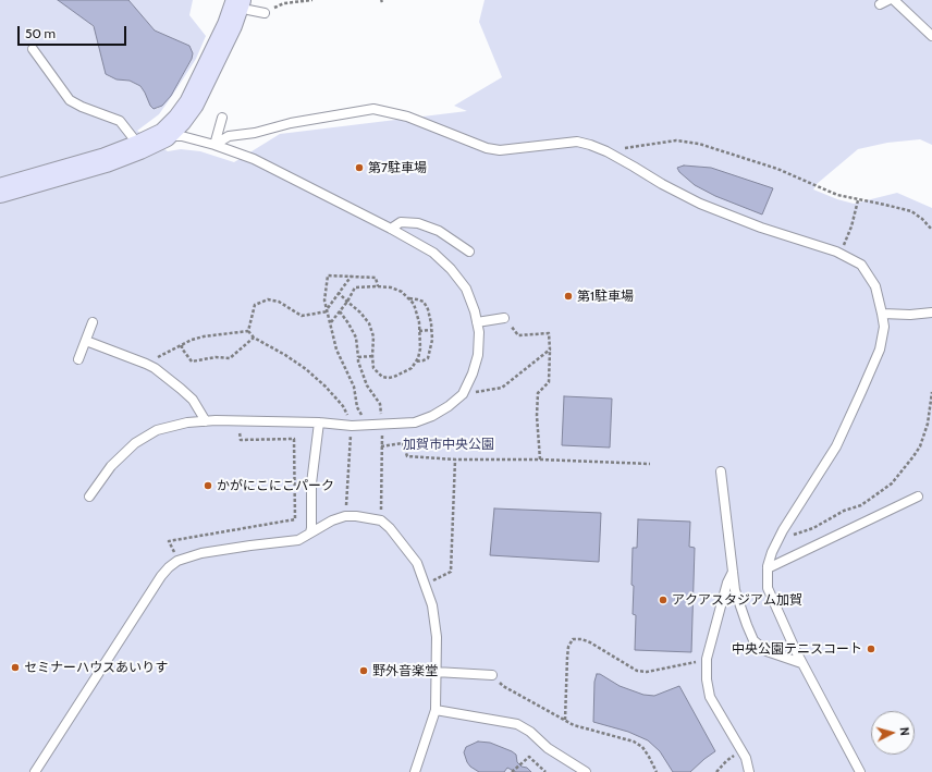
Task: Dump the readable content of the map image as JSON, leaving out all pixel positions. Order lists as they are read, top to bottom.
{
  "parks": ["加賀市中央公園"],
  "places": [
    "第7駐車場",
    "第1駐車場",
    "かがにこにこパーク",
    "アクアスタジアム加賀",
    "中央公園テニスコート",
    "セミナーハウスあいりす",
    "野外音楽堂"
  ],
  "scale_bar": "50 m",
  "north": "right"
}
